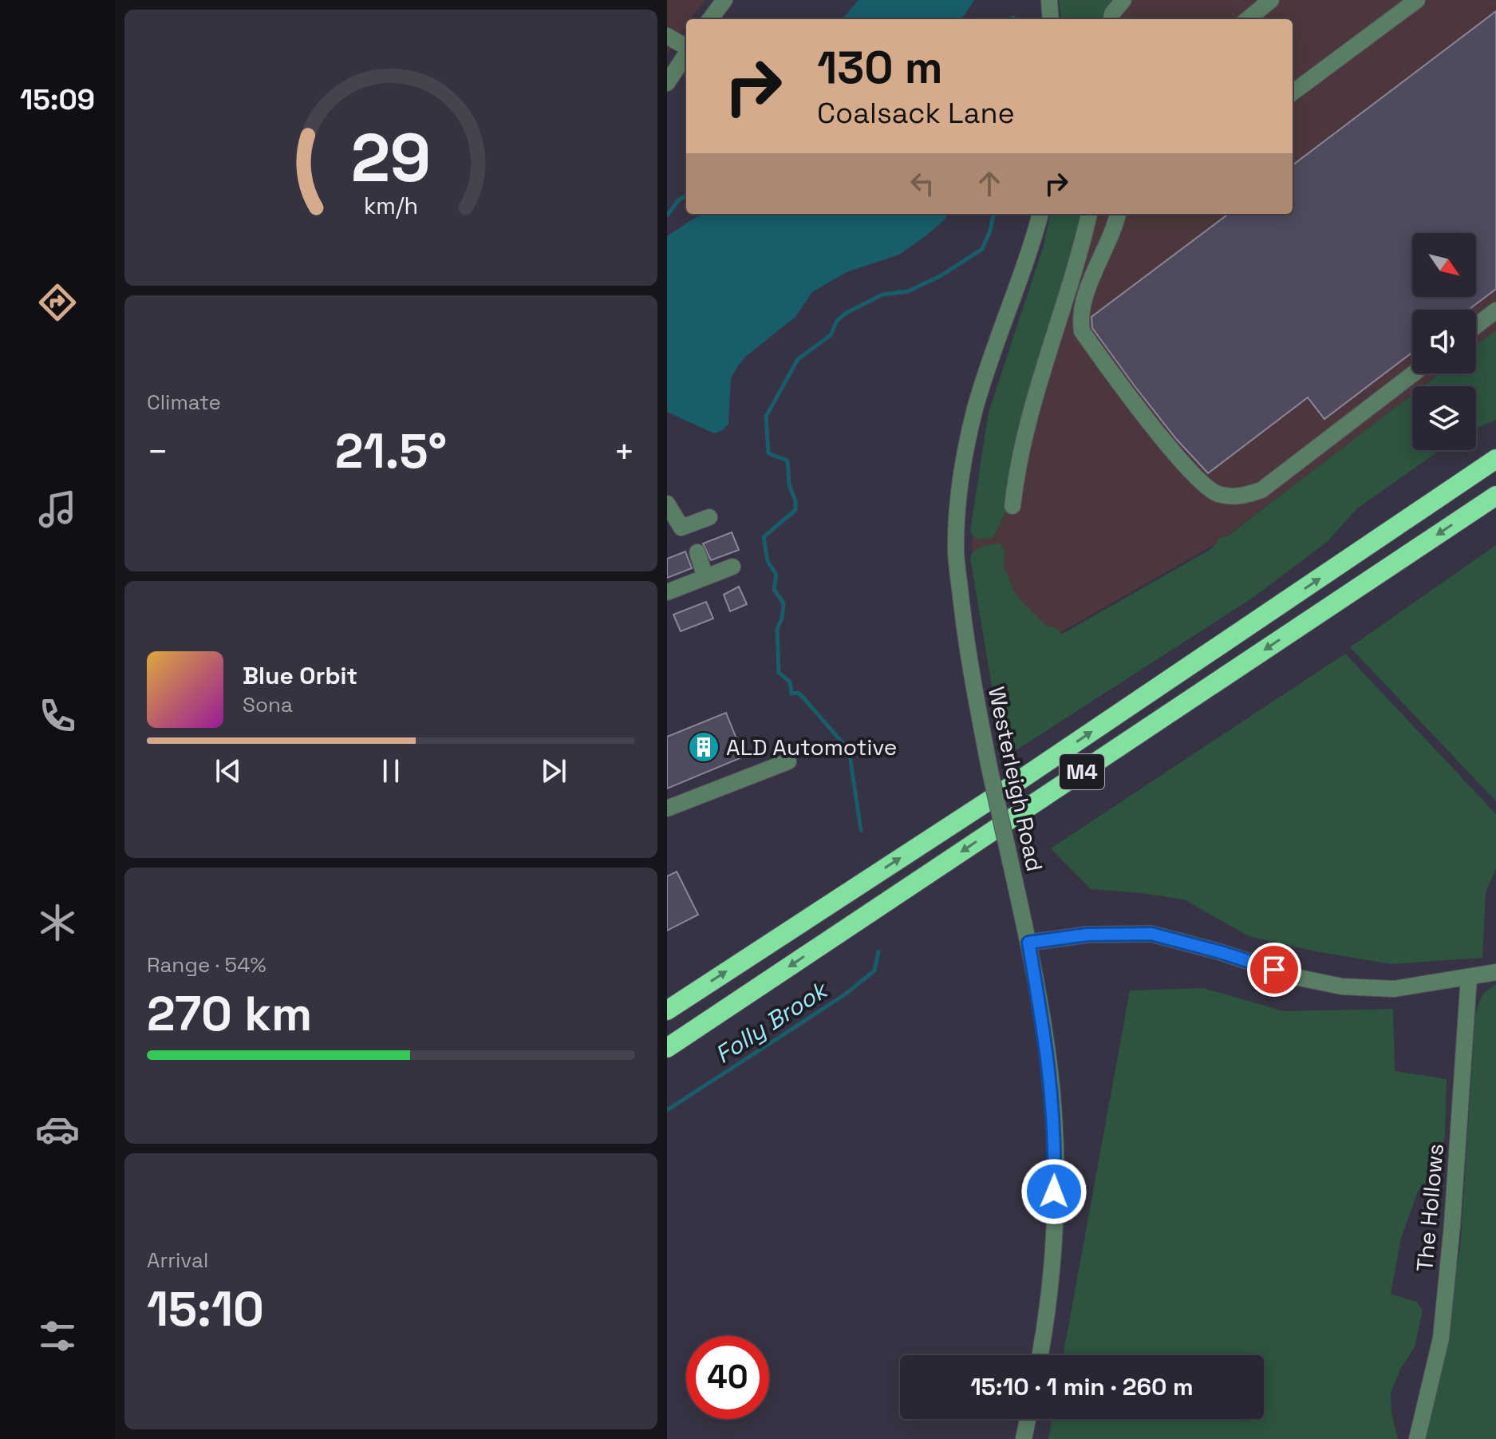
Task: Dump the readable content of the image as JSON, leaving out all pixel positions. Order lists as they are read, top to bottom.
{
  "streets": {
    "highway": ["M4"],
    "street": ["Westerleigh Road", "The Hollows"]
  },
  "water": ["Folly Brook"],
  "places": {
    "building": ["ALD Automotive"]
  },
  "north": "bottom right",
  "page": {
    "tabs": "15:09",
    "turn": ["130 m", "Coalsack Lane"],
    "tile": [
      "Climate",
      ["Range · 54%", "270 km"],
      ["Arrival", "15:10"]
    ],
    "heat": ["−", "21.5°", "+"],
    "song": ["Blue Orbit", "Sona"],
    "limit": "40",
    "trip": "15:10 · 1 min · 260 m",
    "gauge": ["29", "km/h"]
  }
}
